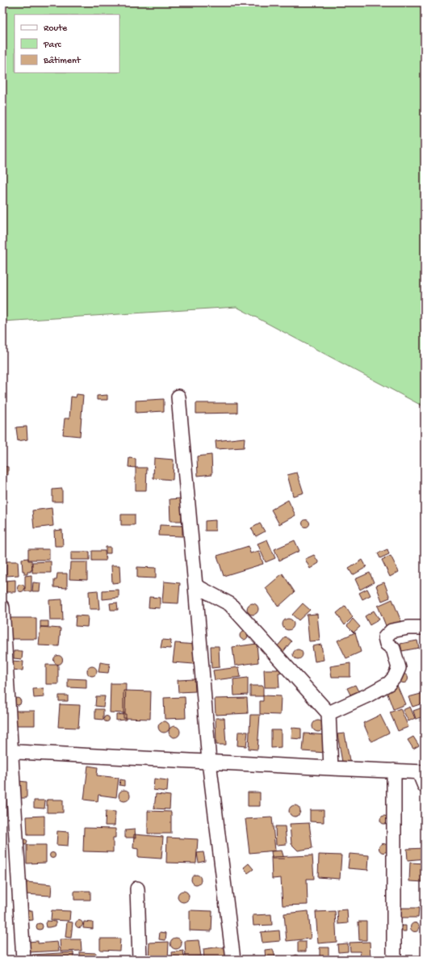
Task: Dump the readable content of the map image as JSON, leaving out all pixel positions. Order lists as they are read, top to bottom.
{
  "legend": ["Route", "Parc", "Bâtiment"]
}
